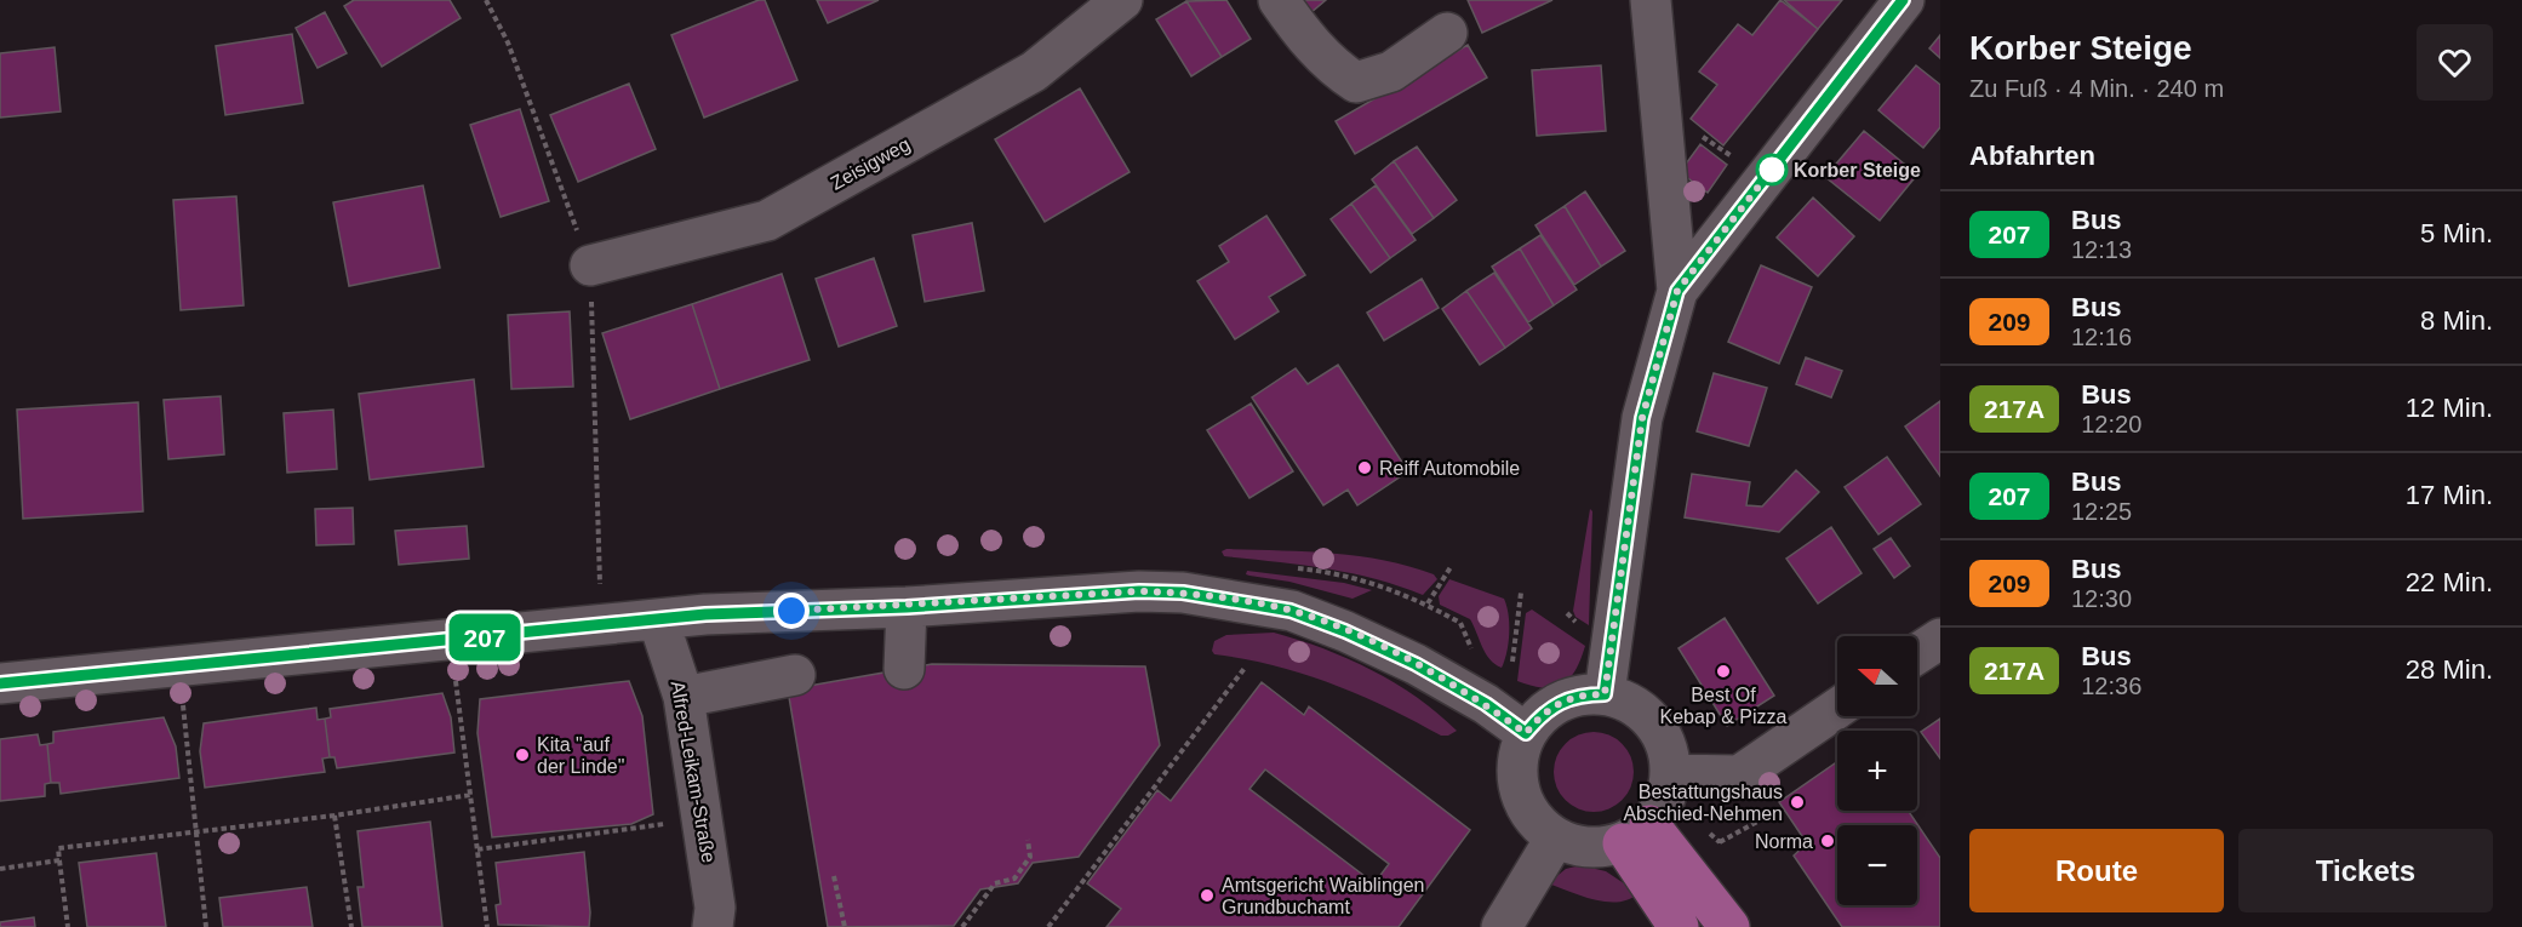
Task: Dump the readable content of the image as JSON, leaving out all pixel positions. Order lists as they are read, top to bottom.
{
  "streets": {
    "street": ["Zeisigweg", "Alfred-Leikam-Straße"]
  },
  "places": [
    "Korber Steige",
    "Reiff Automobile",
    "Best Of Kebap & Pizza",
    "Kita \"auf der Linde\"",
    "Bestattungshaus Abschied-Nehmen",
    "Norma",
    "Amtsgericht Waiblingen Grundbuchamt"
  ],
  "lines": ["bus line 207"],
  "north": "left",
  "page": {
    "on_map": "207",
    "heading": [
      ["Korber Steige", "Zu Fuß · 4 Min. · 240 m"],
      "Abfahrten"
    ],
    "list": [
      {
        "mark": "207",
        "name": "Bus",
        "note": "12:13",
        "value": "5 Min."
      },
      {
        "mark": "209",
        "name": "Bus",
        "note": "12:16",
        "value": "8 Min."
      },
      {
        "mark": "217A",
        "name": "Bus",
        "note": "12:20",
        "value": "12 Min."
      },
      {
        "mark": "207",
        "name": "Bus",
        "note": "12:25",
        "value": "17 Min."
      },
      {
        "mark": "209",
        "name": "Bus",
        "note": "12:30",
        "value": "22 Min."
      },
      {
        "mark": "217A",
        "name": "Bus",
        "note": "12:36",
        "value": "28 Min."
      }
    ],
    "map_buttons": ["+", "−"],
    "buttons": ["Route", "Tickets"]
  }
}
